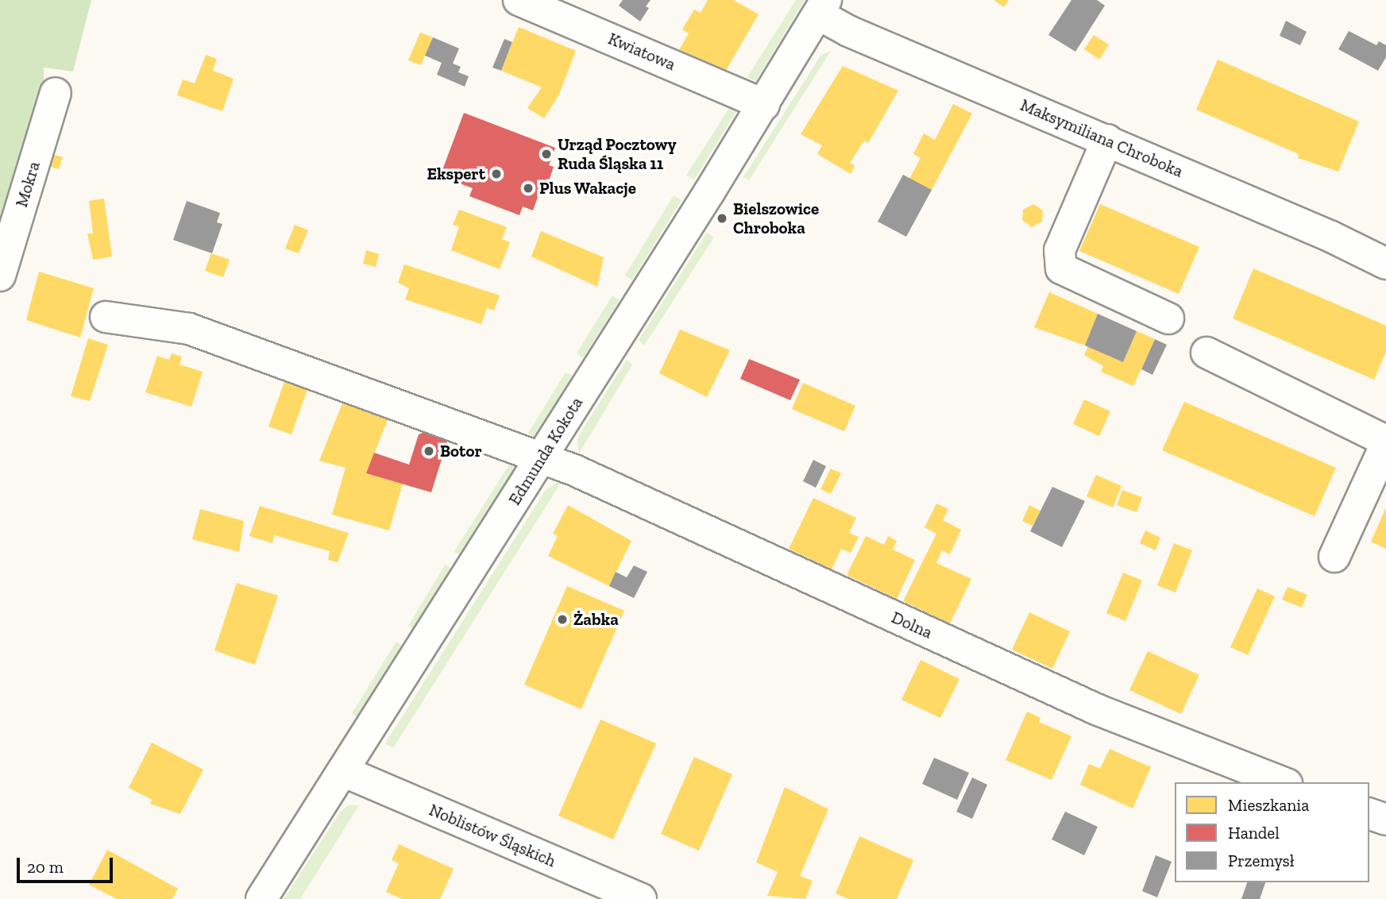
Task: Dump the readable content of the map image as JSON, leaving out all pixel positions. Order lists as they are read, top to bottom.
{
  "streets": {
    "street": [
      "Kwiatowa",
      "Maksymiliana Chroboka",
      "Mokra",
      "Edmunda Kokota",
      "Dolna",
      "Noblistów Śląskich"
    ]
  },
  "crossings": [
    ["Kwiatowa", "Edmunda Kokota"],
    ["Maksymiliana Chroboka", "Edmunda Kokota"],
    ["Edmunda Kokota", "Dolna"],
    ["Edmunda Kokota", "Noblistów Śląskich"]
  ],
  "places": [
    "Urząd Pocztowy Ruda Śląska 11",
    "Ekspert",
    "Plus Wakacje",
    "Bielszowice Chroboka",
    "Botor",
    "Żabka"
  ],
  "legend": ["Mieszkania", "Handel", "Przemysł"],
  "scale_bar": "20 m"
}
